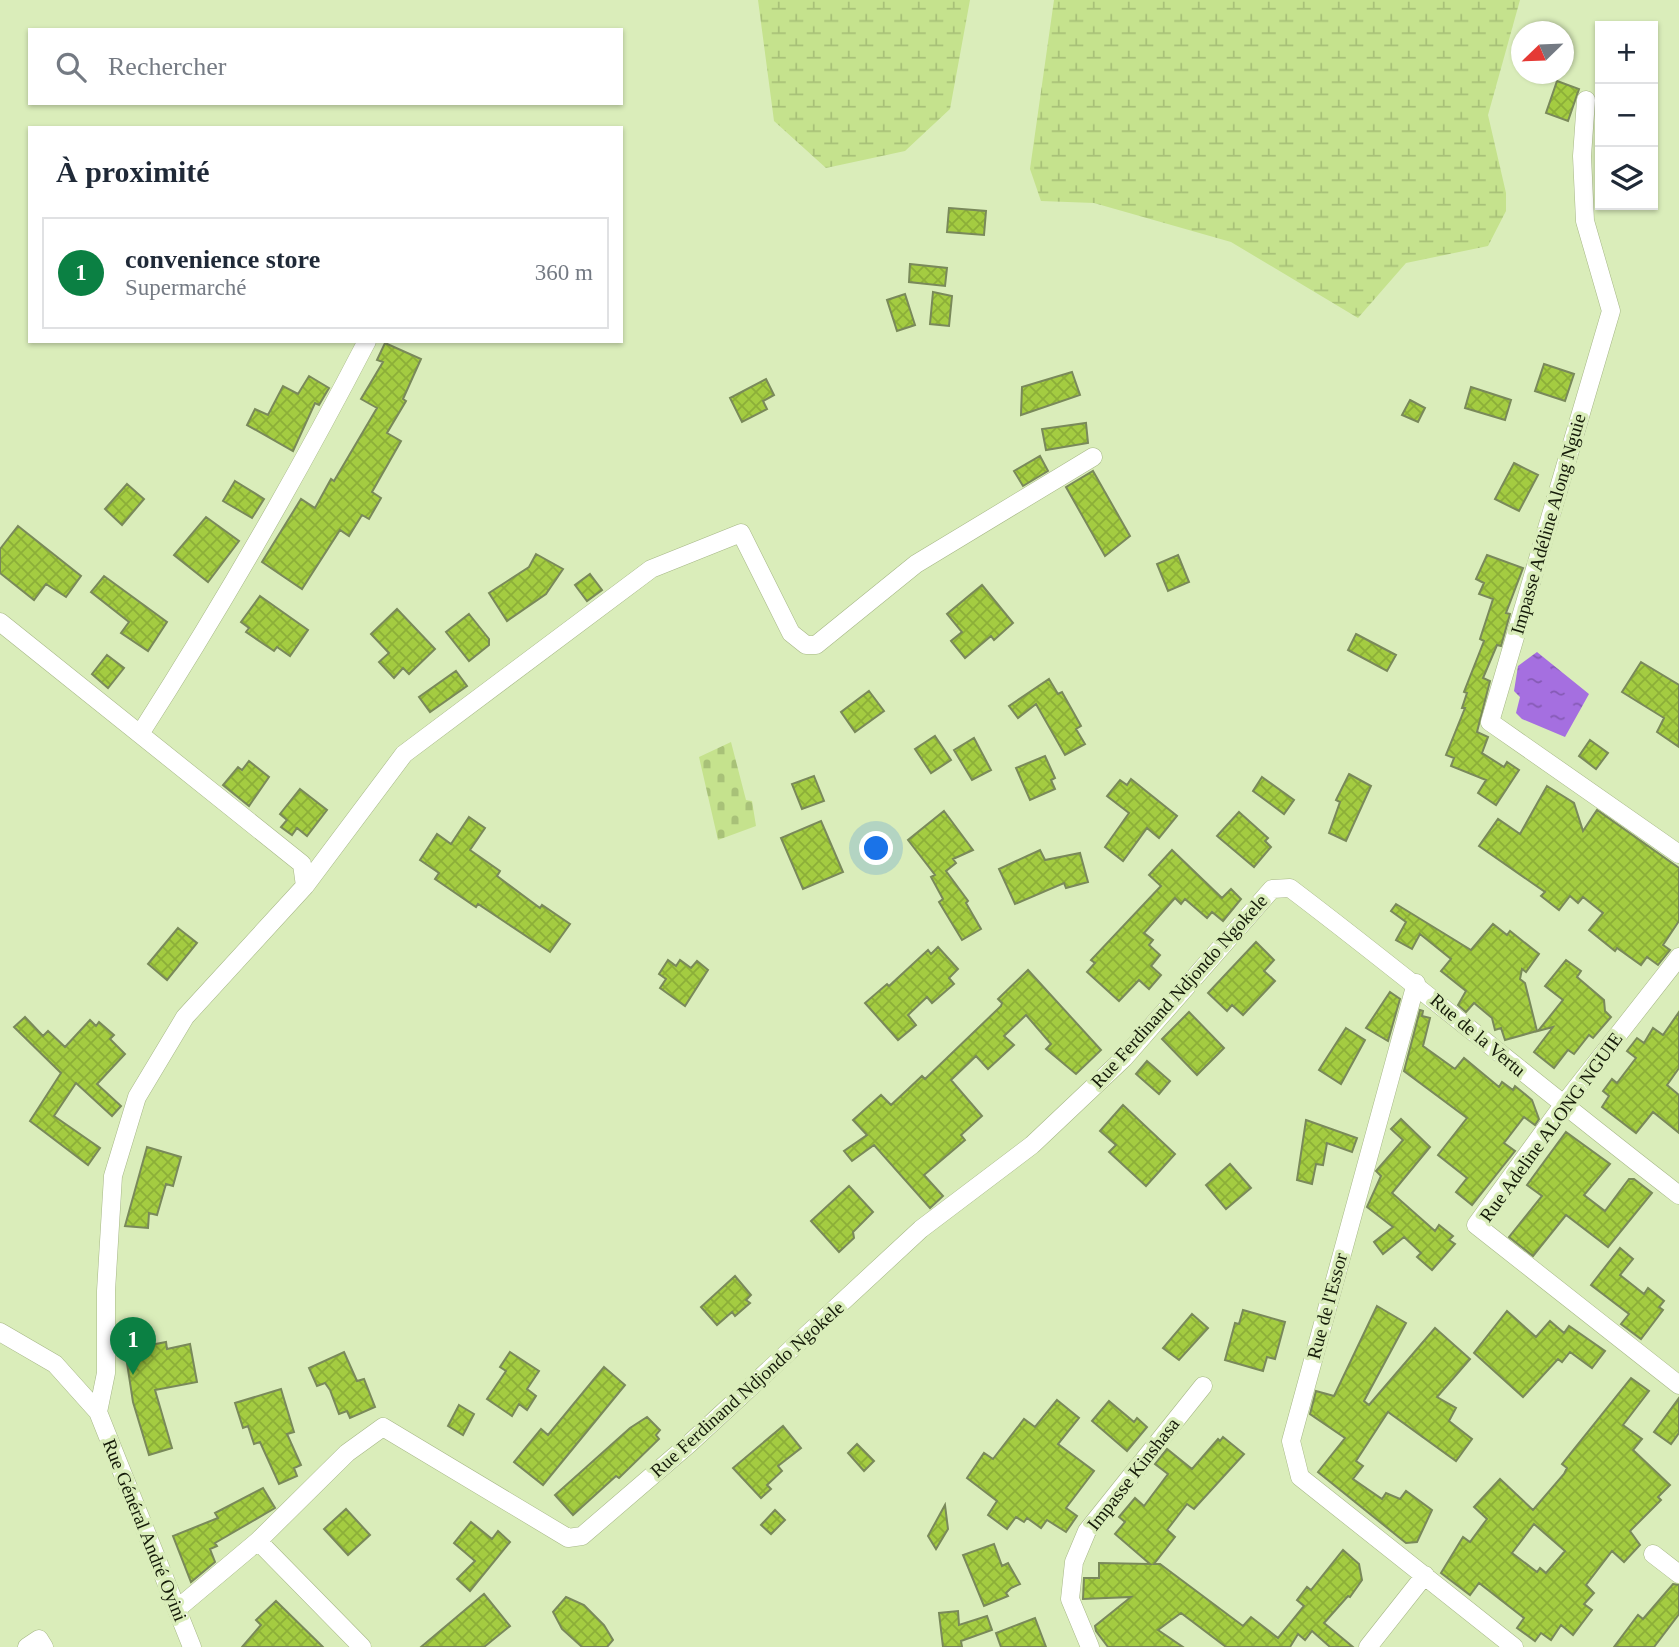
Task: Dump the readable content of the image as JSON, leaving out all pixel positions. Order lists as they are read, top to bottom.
{
  "streets": {
    "street": [
      "Impasse Adéline Along Nguie",
      "Rue Ferdinand Ndjondo Ngokele",
      "Rue de la Vertu",
      "Rue Adeline ALONG NGUIE",
      "Rue de l'Essor",
      "Impasse Kinshasa",
      "Rue Général André Oyini"
    ]
  },
  "crossings": [
    ["Rue Ferdinand Ndjondo Ngokele", "Rue de la Vertu"],
    ["Rue Ferdinand Ndjondo Ngokele", "Rue Général André Oyini"],
    ["Rue de la Vertu", "Rue Adeline ALONG NGUIE"],
    ["Rue de la Vertu", "Rue de l'Essor"]
  ],
  "north": "bottom left",
  "page": {
    "map_buttons": ["+", "−"],
    "search": "Rechercher",
    "heading": "À proximité",
    "list": [
      {
        "mark": "1",
        "name": "convenience store",
        "note": "Supermarché",
        "value": "360 m"
      }
    ],
    "pins": "1"
  }
}
